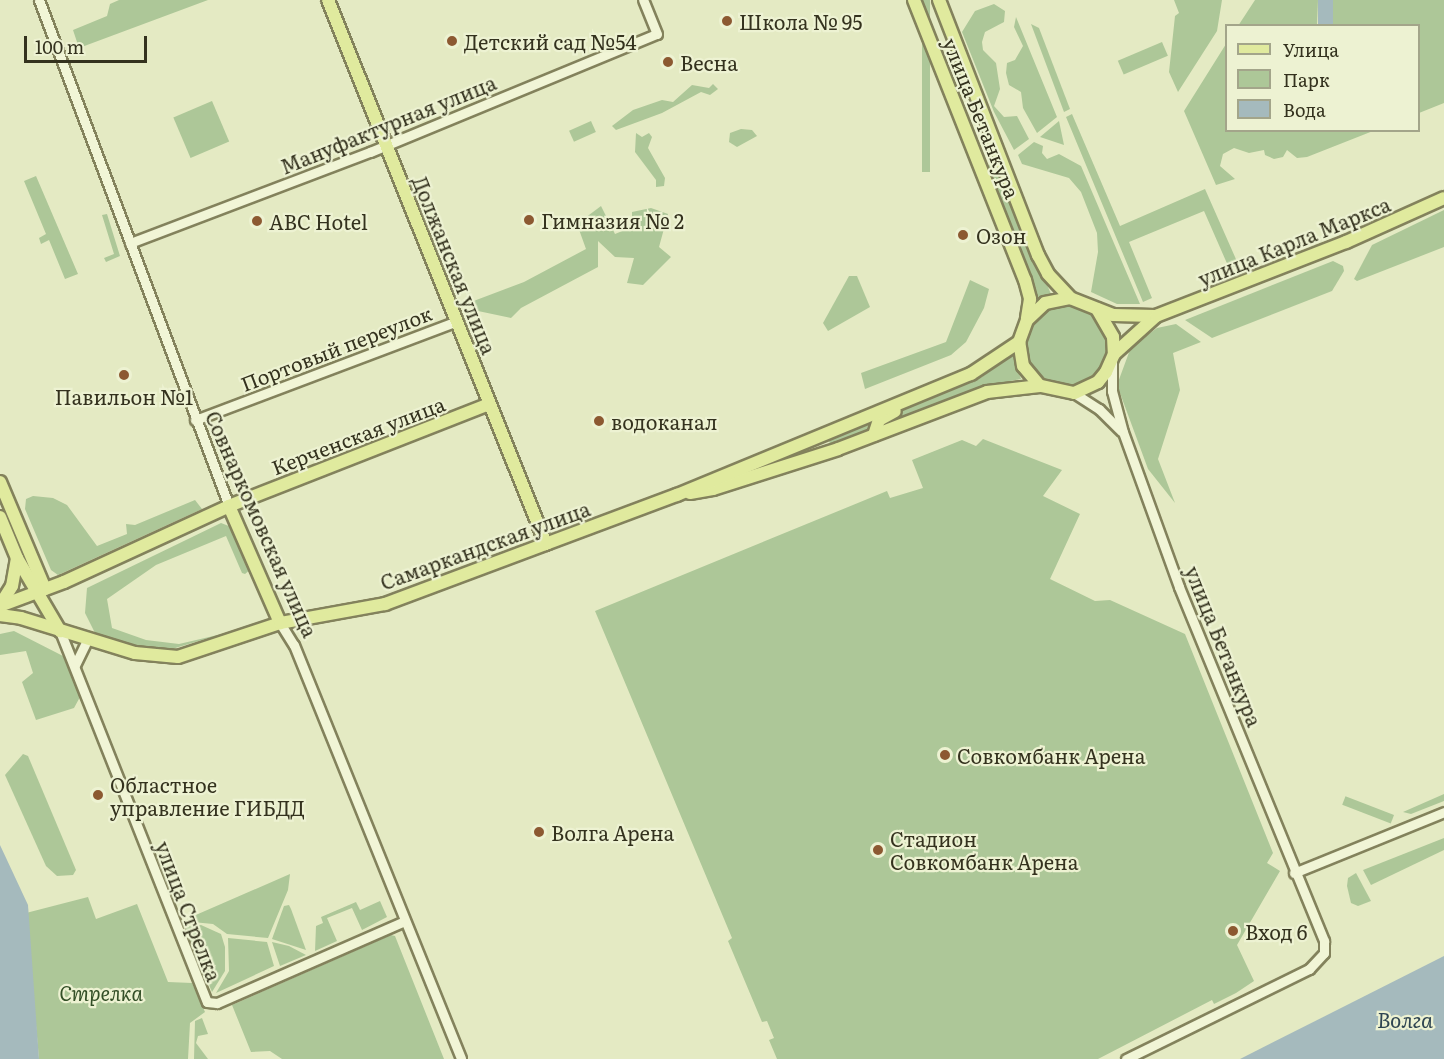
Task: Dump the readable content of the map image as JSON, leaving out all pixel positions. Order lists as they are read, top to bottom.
{
  "streets": {
    "main road": [
      "улица Бетанкура",
      "улица Карла Маркса",
      "Должанская улица",
      "Керченская улица",
      "Совнаркомовская улица",
      "Самаркандская улица"
    ],
    "street": ["Мануфактурная улица", "Портовый переулок", "улица Стрелка"]
  },
  "crossings": [
    ["улица Бетанкура", "Самаркандская улица"],
    ["Мануфактурная улица", "Должанская улица"],
    ["Мануфактурная улица", "Совнаркомовская улица"],
    ["Должанская улица", "Портовый переулок"],
    ["Должанская улица", "Керченская улица"],
    ["Должанская улица", "Самаркандская улица"],
    ["Портовый переулок", "Совнаркомовская улица"],
    ["Керченская улица", "Совнаркомовская улица"],
    ["Совнаркомовская улица", "Самаркандская улица"],
    ["Совнаркомовская улица", "улица Стрелка"],
    ["Самаркандская улица", "улица Стрелка"]
  ],
  "water": ["Волга"],
  "parks": ["Стрелка"],
  "places": [
    "Школа № 95",
    "Детский сад №54",
    "Весна",
    "Гимназия № 2",
    "ABC Hotel",
    "Озон",
    "Павильон №1",
    "водоканал",
    "Совкомбанк Арена",
    "Областное управление ГИБДД",
    "Волга Арена",
    "Стадион Совкомбанк Арена",
    "Вход 6"
  ],
  "legend": ["Улица", "Парк", "Вода"],
  "scale_bar": "100 m"
}
